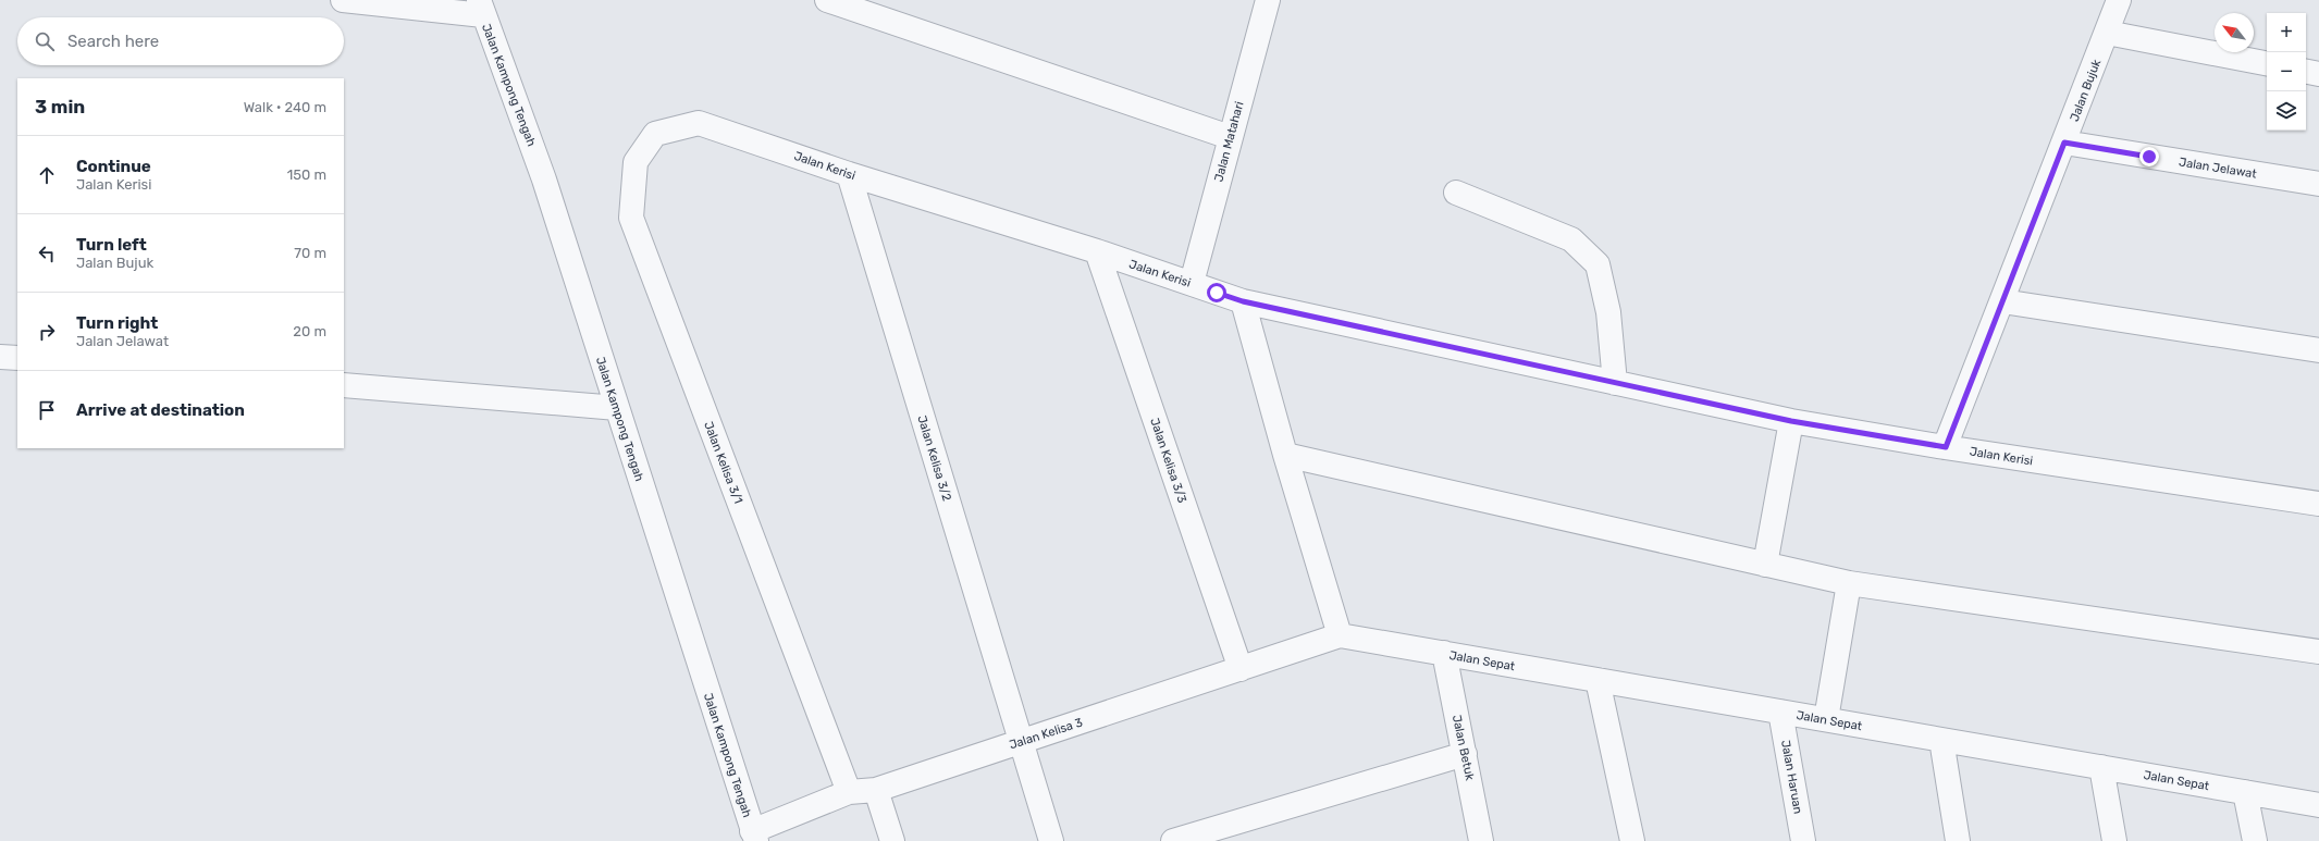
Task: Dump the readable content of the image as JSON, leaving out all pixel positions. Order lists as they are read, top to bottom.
{
  "streets": {
    "street": [
      "Jalan Kampong Tengah",
      "Jalan Bujuk",
      "Jalan Matahari",
      "Jalan Kerisi",
      "Jalan Jelawat",
      "Jalan Kelisa 3/2",
      "Jalan Kelisa 3/3",
      "Jalan Kelisa 3/1",
      "Jalan Sepat",
      "Jalan Kelisa 3",
      "Jalan Betuk",
      "Jalan Haruan"
    ]
  },
  "crossings": [
    ["Jalan Kampong Tengah", "Jalan Kelisa 3"],
    ["Jalan Bujuk", "Jalan Kerisi"],
    ["Jalan Bujuk", "Jalan Jelawat"],
    ["Jalan Matahari", "Jalan Kerisi"],
    ["Jalan Kerisi", "Jalan Kelisa 3/2"],
    ["Jalan Kerisi", "Jalan Kelisa 3/3"],
    ["Jalan Kerisi", "Jalan Kelisa 3/1"],
    ["Jalan Kelisa 3/2", "Jalan Kelisa 3"],
    ["Jalan Kelisa 3/3", "Jalan Kelisa 3"],
    ["Jalan Kelisa 3/1", "Jalan Kelisa 3"],
    ["Jalan Sepat", "Jalan Kelisa 3"],
    ["Jalan Sepat", "Jalan Betuk"],
    ["Jalan Sepat", "Jalan Haruan"]
  ],
  "north": "top left",
  "page": {
    "map_buttons": ["+", "−"],
    "search": "Search here",
    "heading": ["3 min", "Walk · 240 m"],
    "list": [
      ["Continue", "Jalan Kerisi", "150 m"],
      ["Turn left", "Jalan Bujuk", "70 m"],
      ["Turn right", "Jalan Jelawat", "20 m"],
      "Arrive at destination"
    ]
  }
}
